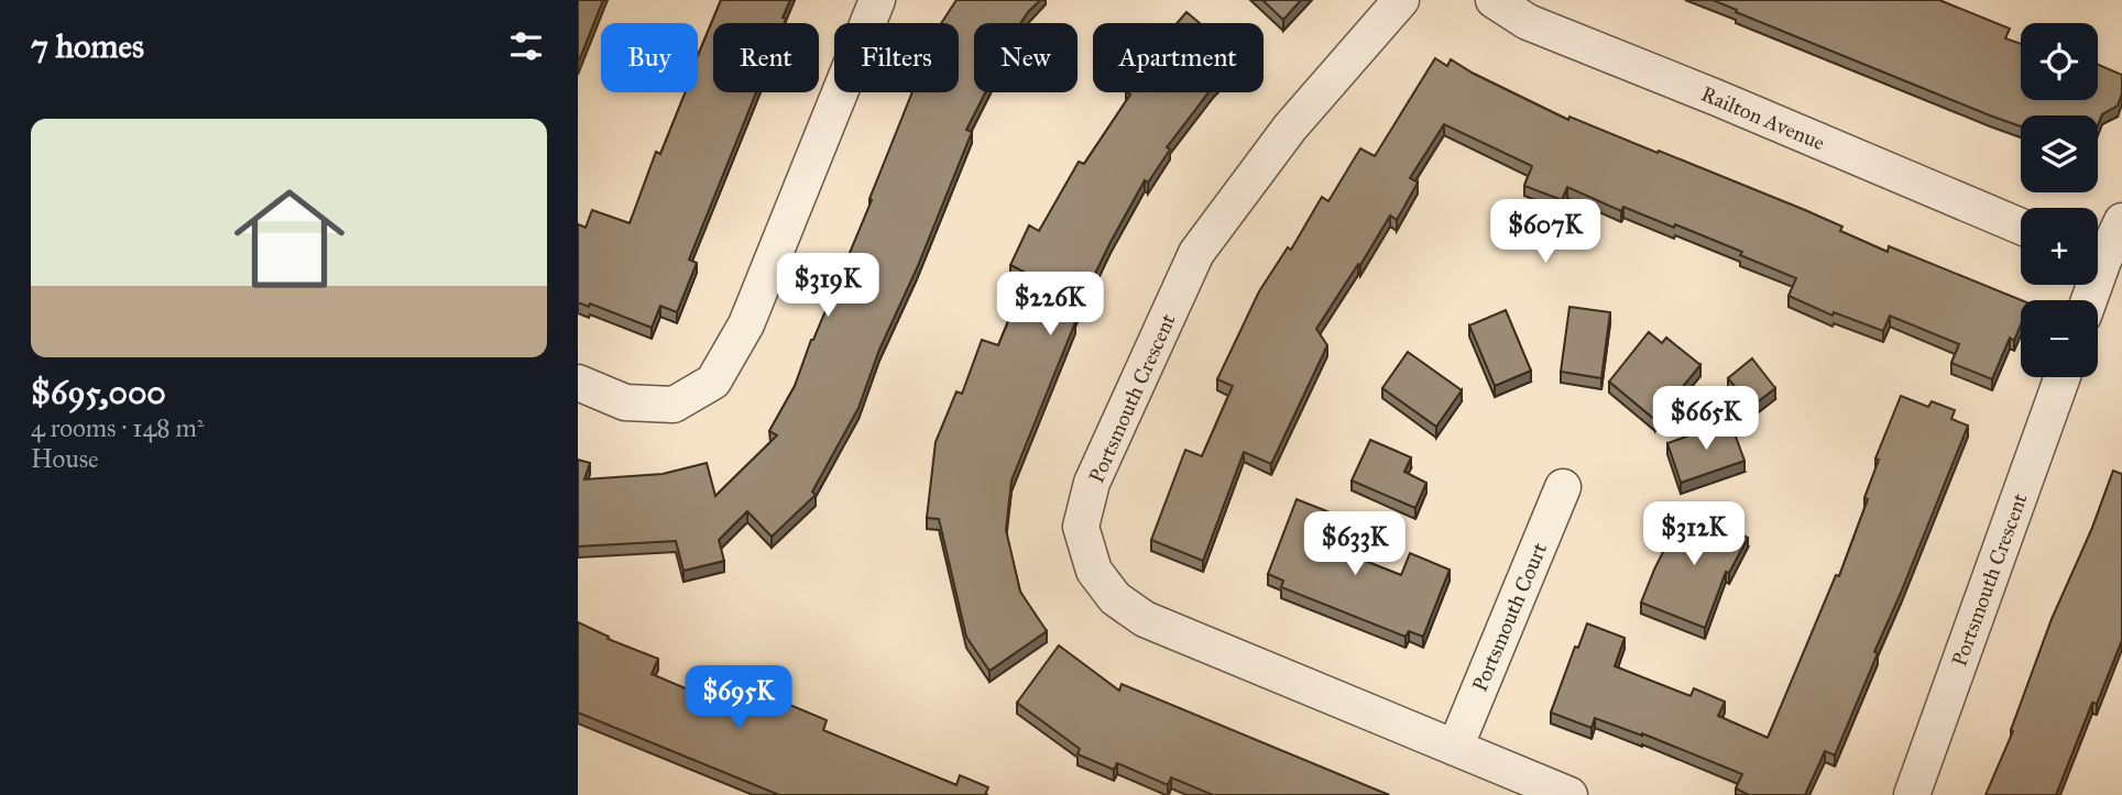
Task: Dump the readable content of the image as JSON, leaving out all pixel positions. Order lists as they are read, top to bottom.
{
  "streets": {
    "street": ["Railton Avenue", "Portsmouth Crescent", "Portsmouth Court"]
  },
  "crossings": [
    ["Portsmouth Crescent", "Portsmouth Court"]
  ],
  "page": {
    "heading": "7 homes",
    "map_buttons": ["+", "−"],
    "chip": [
      "Buy",
      "Rent",
      "Filters",
      "New",
      "Apartment"
    ],
    "list": [
      {
        "name": "$695,000",
        "note": "4 rooms · 148 m² · House"
      }
    ],
    "price": [
      "$607K",
      "$319K",
      "$226K",
      "$665K",
      "$312K",
      "$633K",
      "$695K"
    ]
  }
}
